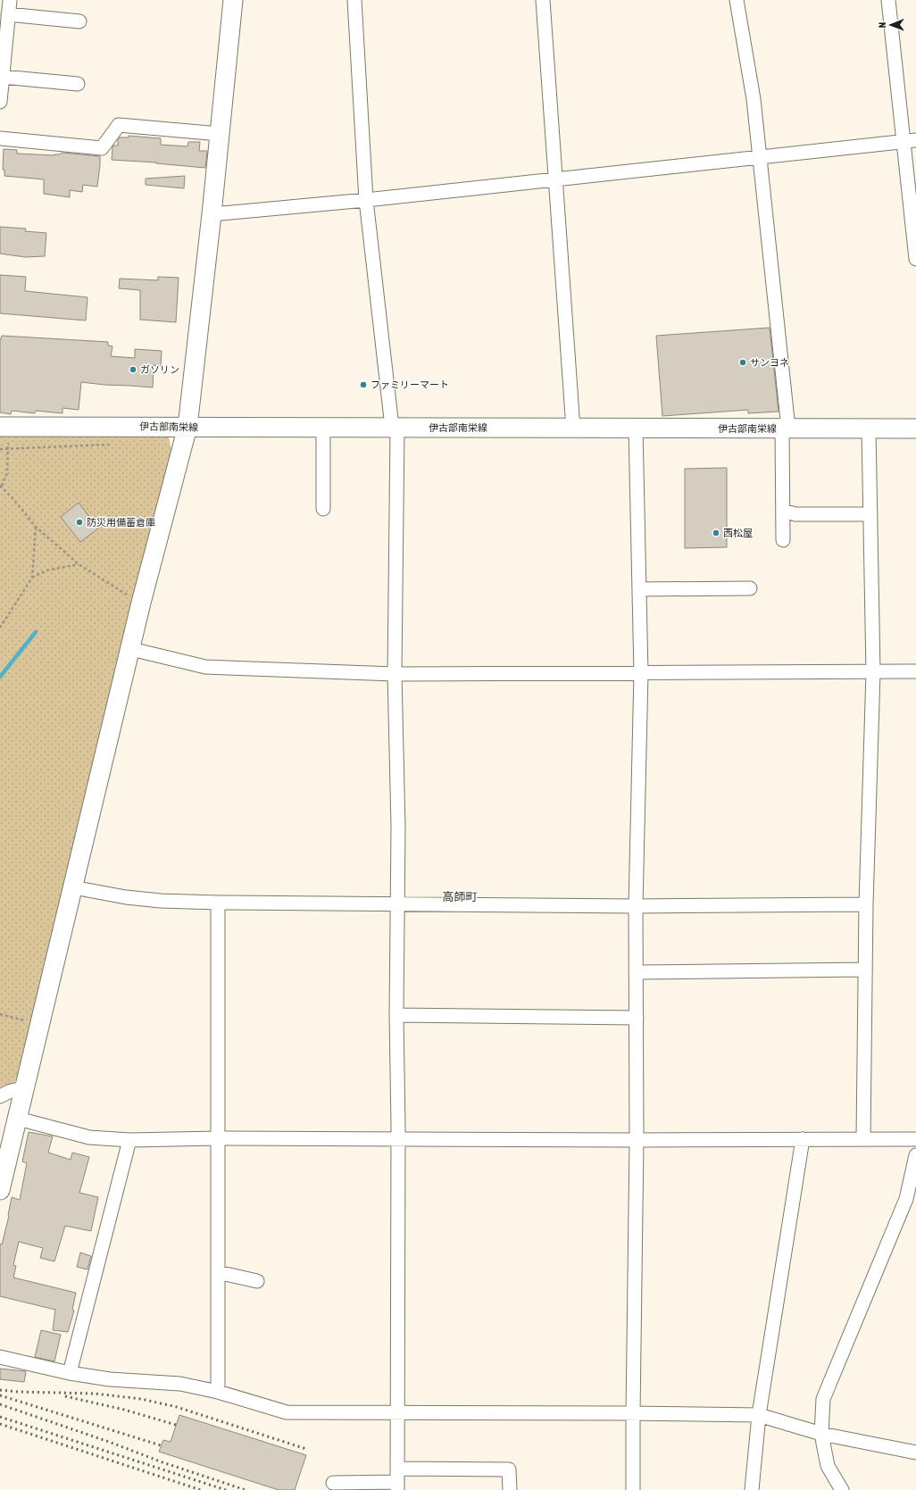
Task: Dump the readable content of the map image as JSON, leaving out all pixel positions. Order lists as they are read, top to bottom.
{
  "streets": {
    "street": ["伊古部南栄線"]
  },
  "districts": ["高師町"],
  "places": [
    "サンヨネ",
    "ガソリン",
    "ファミリーマート",
    "防災用備蓄倉庫",
    "西松屋"
  ],
  "north": "left"
}
